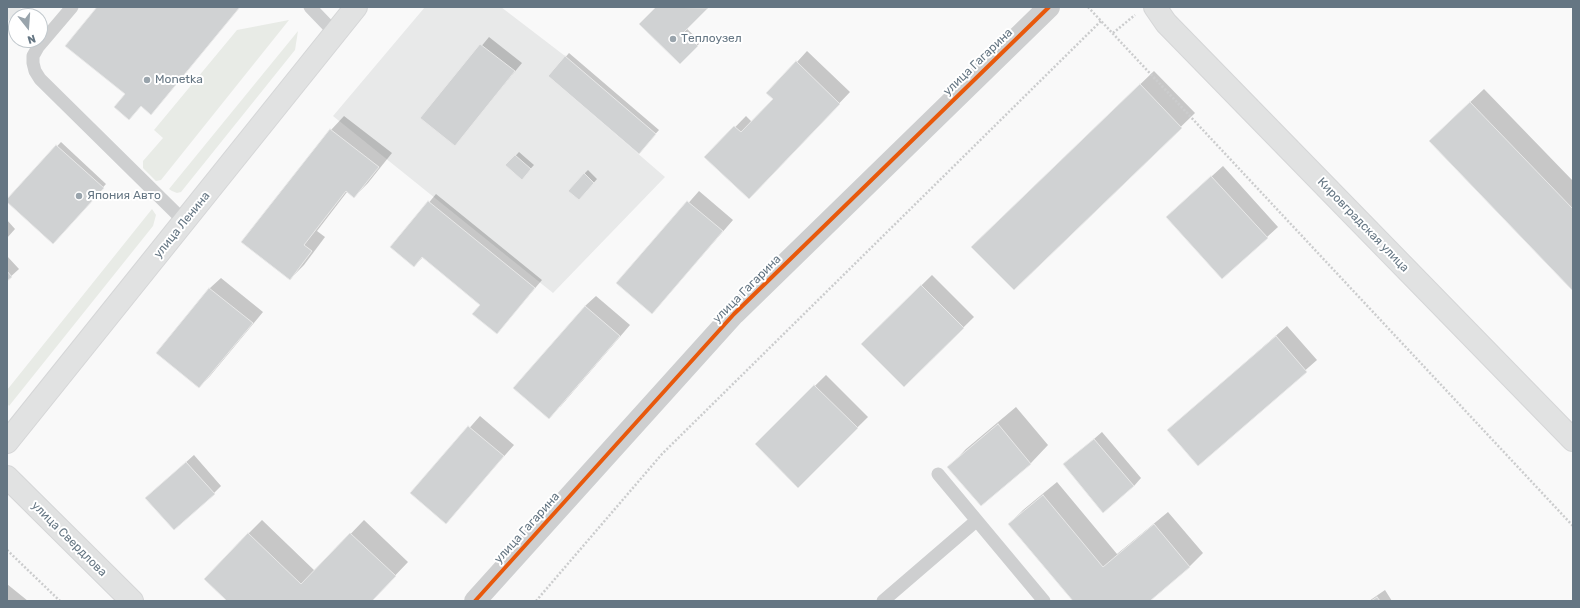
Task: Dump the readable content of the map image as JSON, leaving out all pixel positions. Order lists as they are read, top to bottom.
{
  "streets": {
    "main road": ["улица Ленина", "Кировградская улица", "улица Свердлова"],
    "street": ["улица Гагарина"]
  },
  "places": ["Теплоузел", "Monetka", "Япония Авто"],
  "north": "bottom"
}
